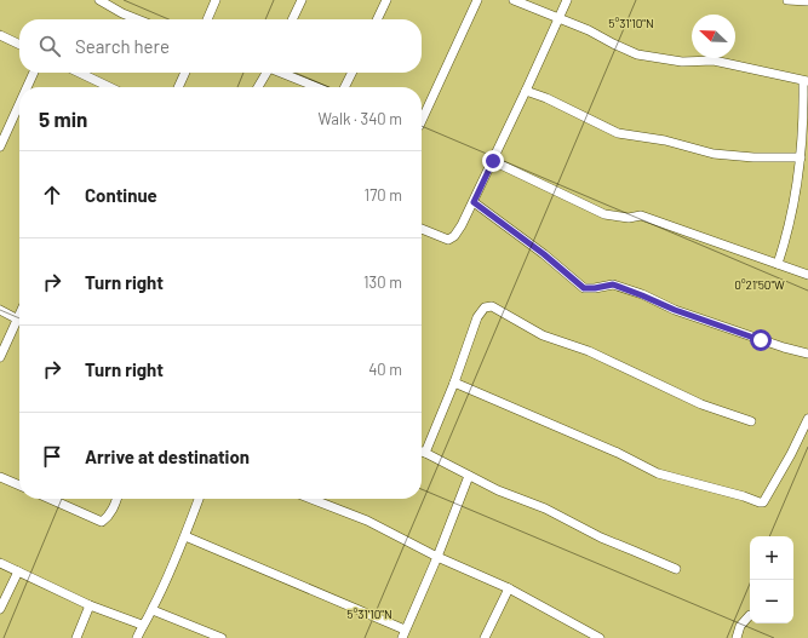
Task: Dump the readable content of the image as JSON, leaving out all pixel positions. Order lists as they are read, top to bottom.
{
  "north": "top left",
  "page": {
    "search": "Search here",
    "heading": ["5 min", "Walk · 340 m"],
    "list": [
      ["Continue", "170 m"],
      ["Turn right", "130 m"],
      ["Turn right", "40 m"],
      "Arrive at destination"
    ],
    "map_buttons": ["+", "−"]
  },
  "coordinates": ["5°31'10\"N", "0°21'50\"W"]
}
